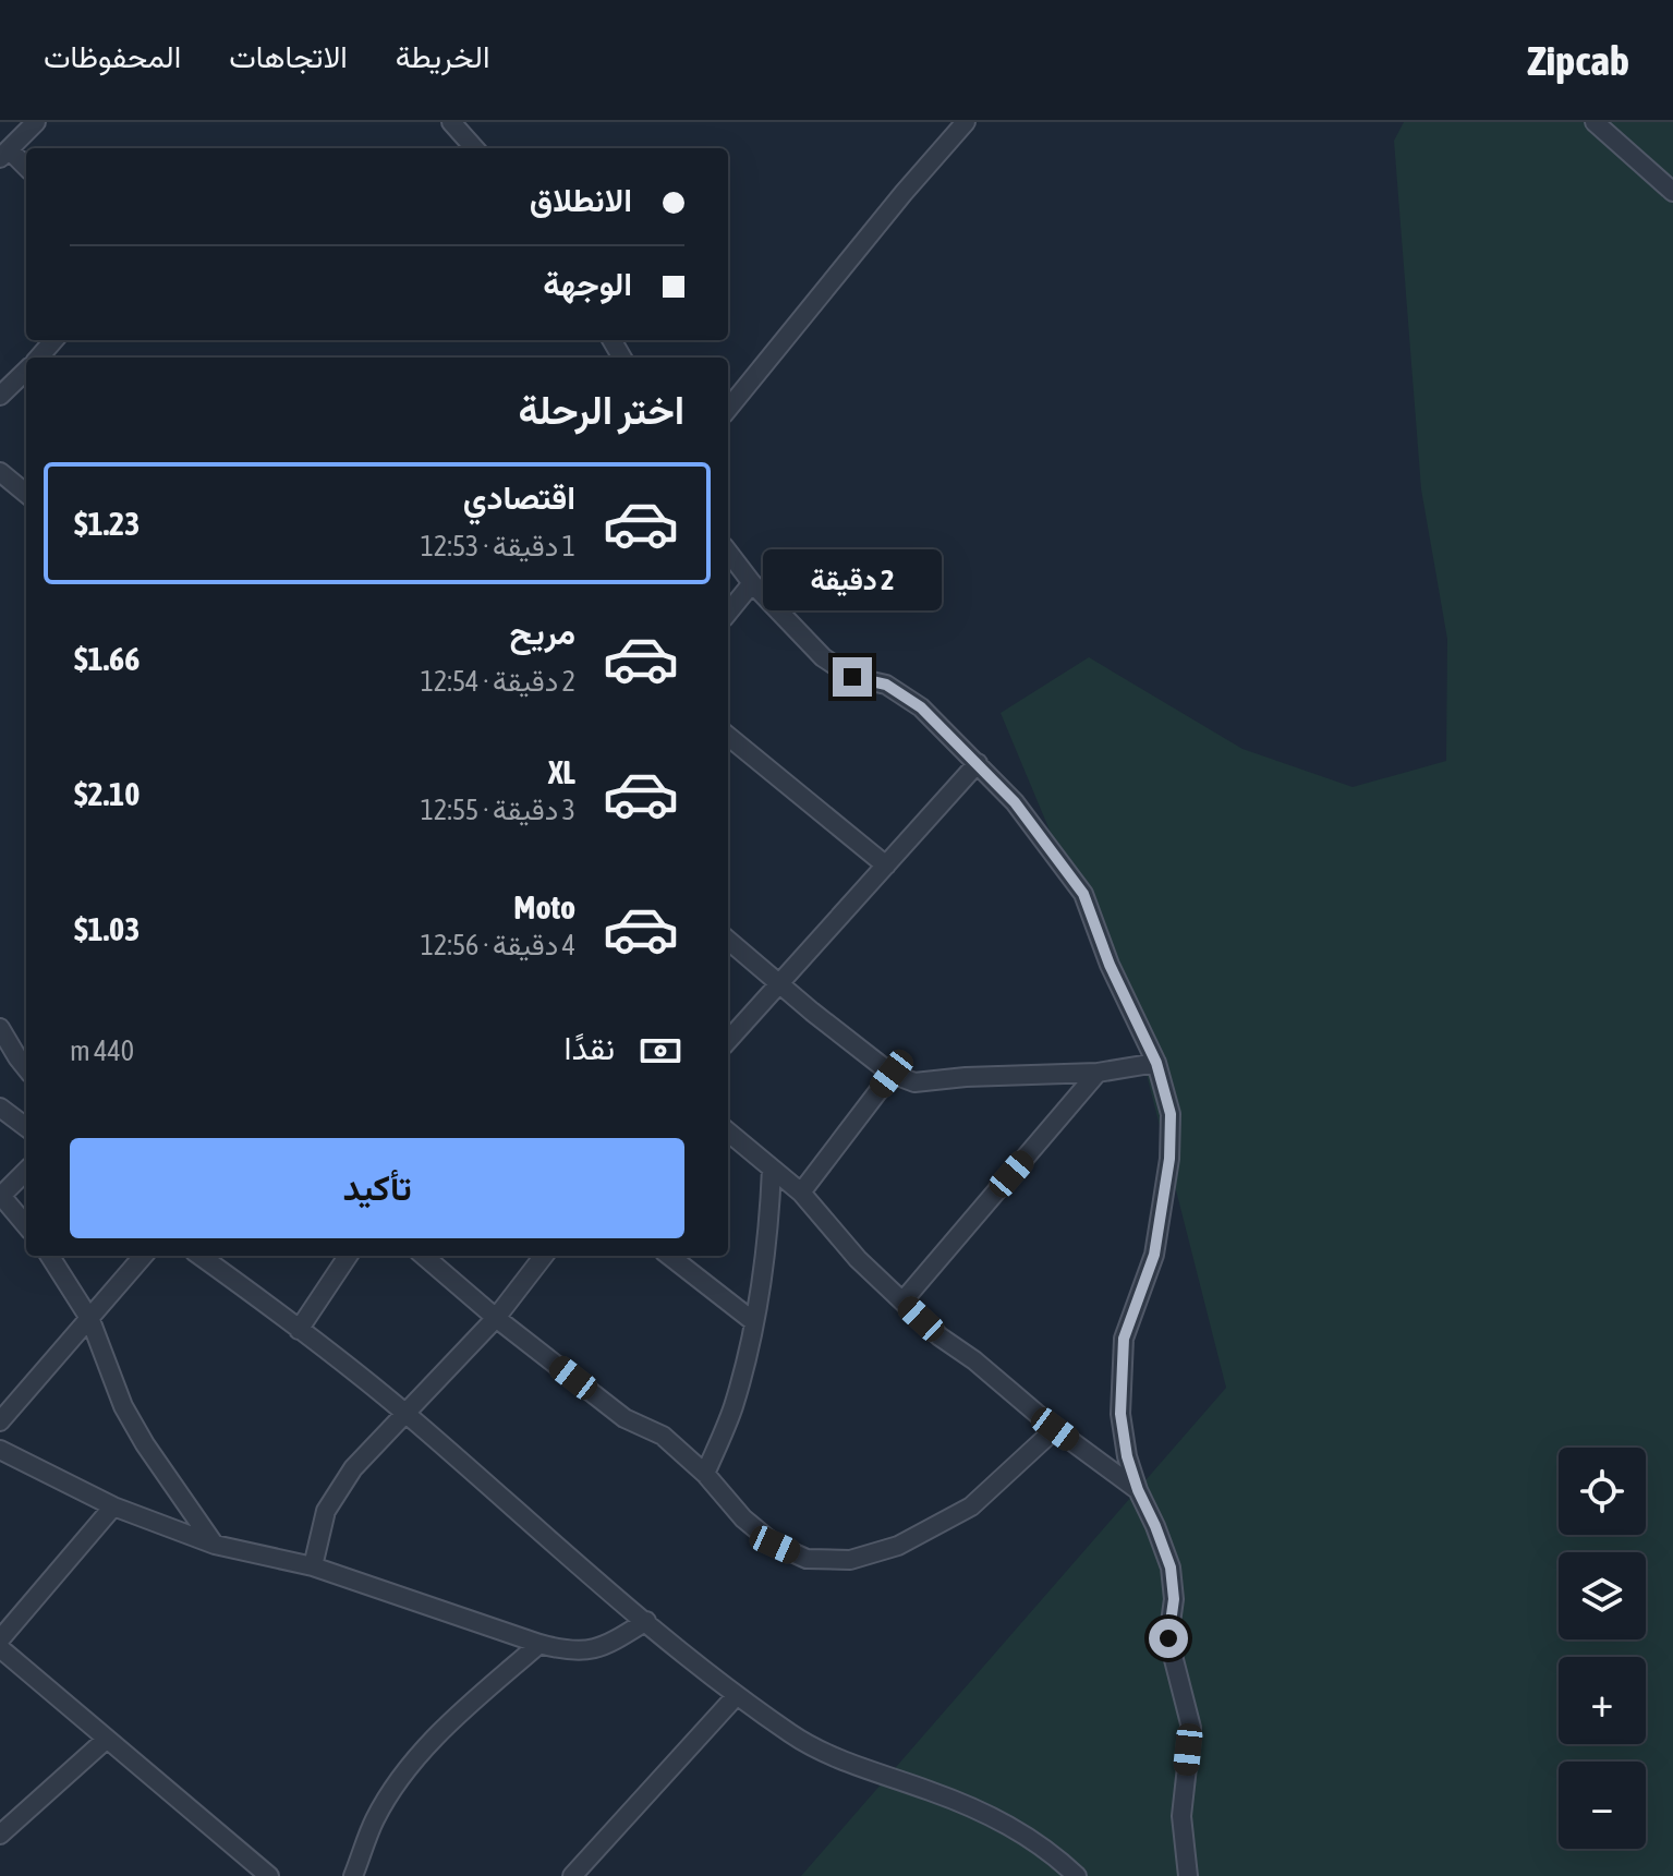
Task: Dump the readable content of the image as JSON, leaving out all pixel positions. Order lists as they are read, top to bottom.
{
  "page": {
    "header": "Zipcab",
    "nav": ["الخريطة", "الاتجاهات", "المحفوظات"],
    "banner": ["الانطلاق", "الوجهة"],
    "heading": "اختر الرحلة",
    "list": [
      {
        "name": "اقتصادي",
        "note": "1 دقيقة · 12:53",
        "value": "$1.23"
      },
      {
        "name": "مريح",
        "note": "2 دقيقة · 12:54",
        "value": "$1.66"
      },
      {
        "name": "XL",
        "note": "3 دقيقة · 12:55",
        "value": "$2.10"
      },
      {
        "name": "Moto",
        "note": "4 دقيقة · 12:56",
        "value": "$1.03"
      }
    ],
    "bubble": "2 دقيقة",
    "pay": ["نقدًا", "440 m"],
    "buttons": "تأكيد",
    "map_buttons": ["+", "−"]
  }
}
